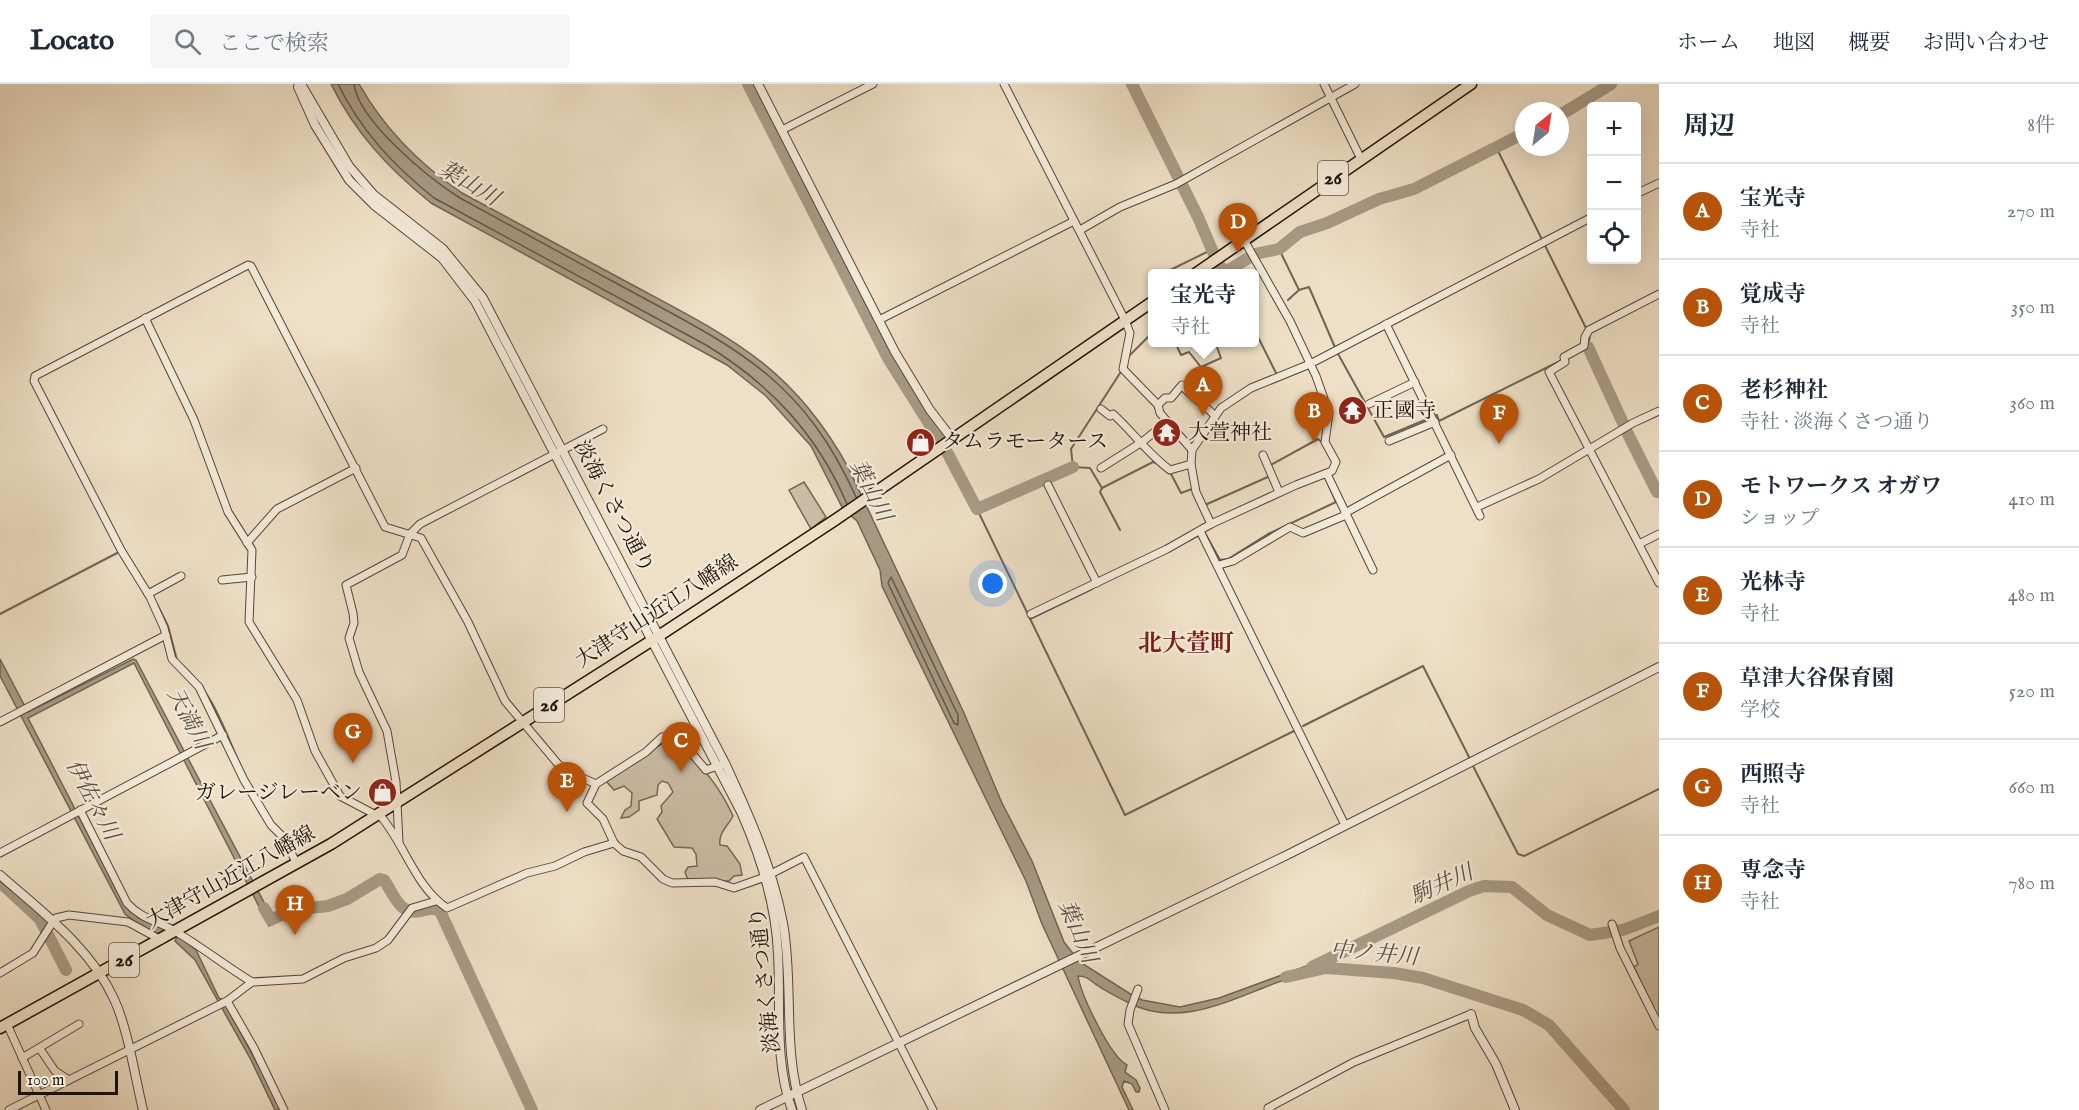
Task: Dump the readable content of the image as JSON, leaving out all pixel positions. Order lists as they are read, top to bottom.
{
  "streets": {
    "main road": ["26", "大津守山近江八幡線"],
    "street": ["淡海くさつ通り"]
  },
  "crossings": [
    ["26", "大津守山近江八幡線"],
    ["淡海くさつ通り", "大津守山近江八幡線"]
  ],
  "districts": ["北大萱町"],
  "water": [
    "葉山川",
    "天満川",
    "伊佐々川",
    "駒井川",
    "中ノ井川"
  ],
  "places": {
    "temple": ["正國寺", "大萱神社"],
    "shop": ["タムラモータース", "ガレージレーベン"]
  },
  "scale_bar": "100 m",
  "north": "top right",
  "page": {
    "header": "Locato",
    "search": "ここで検索",
    "nav": [
      "ホーム",
      "地図",
      "概要",
      "お問い合わせ"
    ],
    "heading": ["周辺", "8件"],
    "map_buttons": ["+", "−"],
    "list": [
      {
        "mark": "A",
        "name": "宝光寺",
        "note": "寺社",
        "value": "270 m"
      },
      {
        "mark": "B",
        "name": "覚成寺",
        "note": "寺社",
        "value": "350 m"
      },
      {
        "mark": "C",
        "name": "老杉神社",
        "note": "寺社 · 淡海くさつ通り",
        "value": "360 m"
      },
      {
        "mark": "D",
        "name": "モトワークス オガワ",
        "note": "ショップ",
        "value": "410 m"
      },
      {
        "mark": "E",
        "name": "光林寺",
        "note": "寺社",
        "value": "480 m"
      },
      {
        "mark": "F",
        "name": "草津大谷保育園",
        "note": "学校",
        "value": "520 m"
      },
      {
        "mark": "G",
        "name": "西照寺",
        "note": "寺社",
        "value": "660 m"
      },
      {
        "mark": "H",
        "name": "専念寺",
        "note": "寺社",
        "value": "780 m"
      }
    ],
    "pins": [
      "D",
      "A",
      "B",
      "F",
      "G",
      "C",
      "E",
      "H"
    ],
    "popup": ["宝光寺", "寺社"],
    "scale": "100 m"
  }
}
